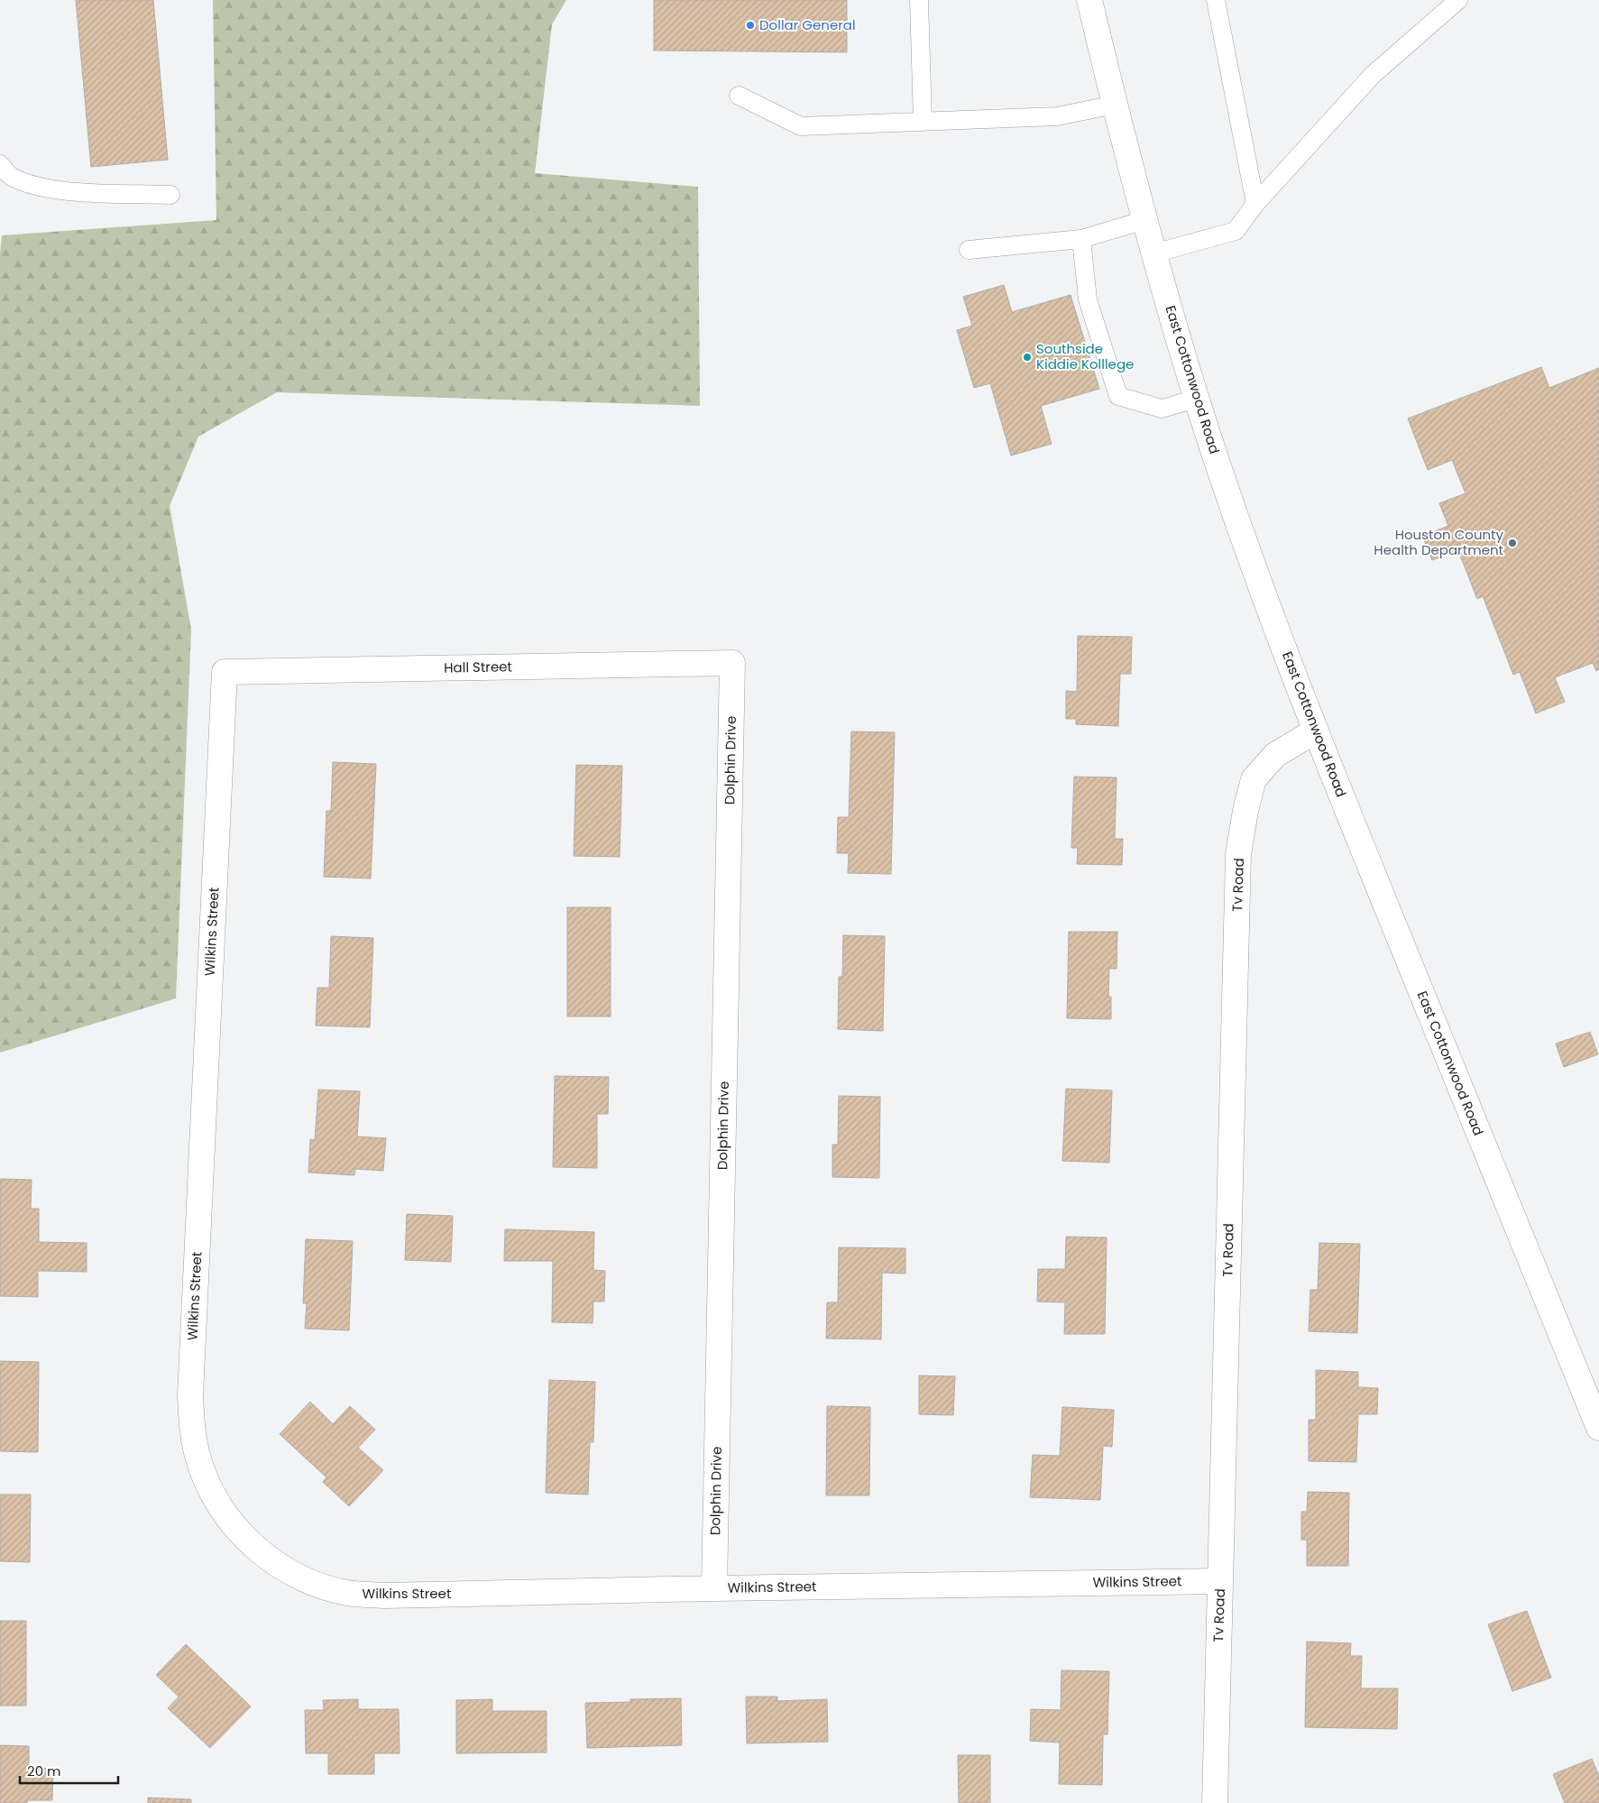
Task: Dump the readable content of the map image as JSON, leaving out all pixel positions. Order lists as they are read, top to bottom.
{
  "streets": {
    "street": [
      "East Cottonwood Road",
      "Hall Street",
      "Dolphin Drive",
      "Tv Road",
      "Wilkins Street"
    ]
  },
  "crossings": [
    ["East Cottonwood Road", "Tv Road"],
    ["Hall Street", "Dolphin Drive"],
    ["Hall Street", "Wilkins Street"],
    ["Dolphin Drive", "Wilkins Street"],
    ["Tv Road", "Wilkins Street"]
  ],
  "places": ["Dollar General", "Southside Kiddie Kolllege", "Houston County Health Department"],
  "scale_bar": "20 m"
}
